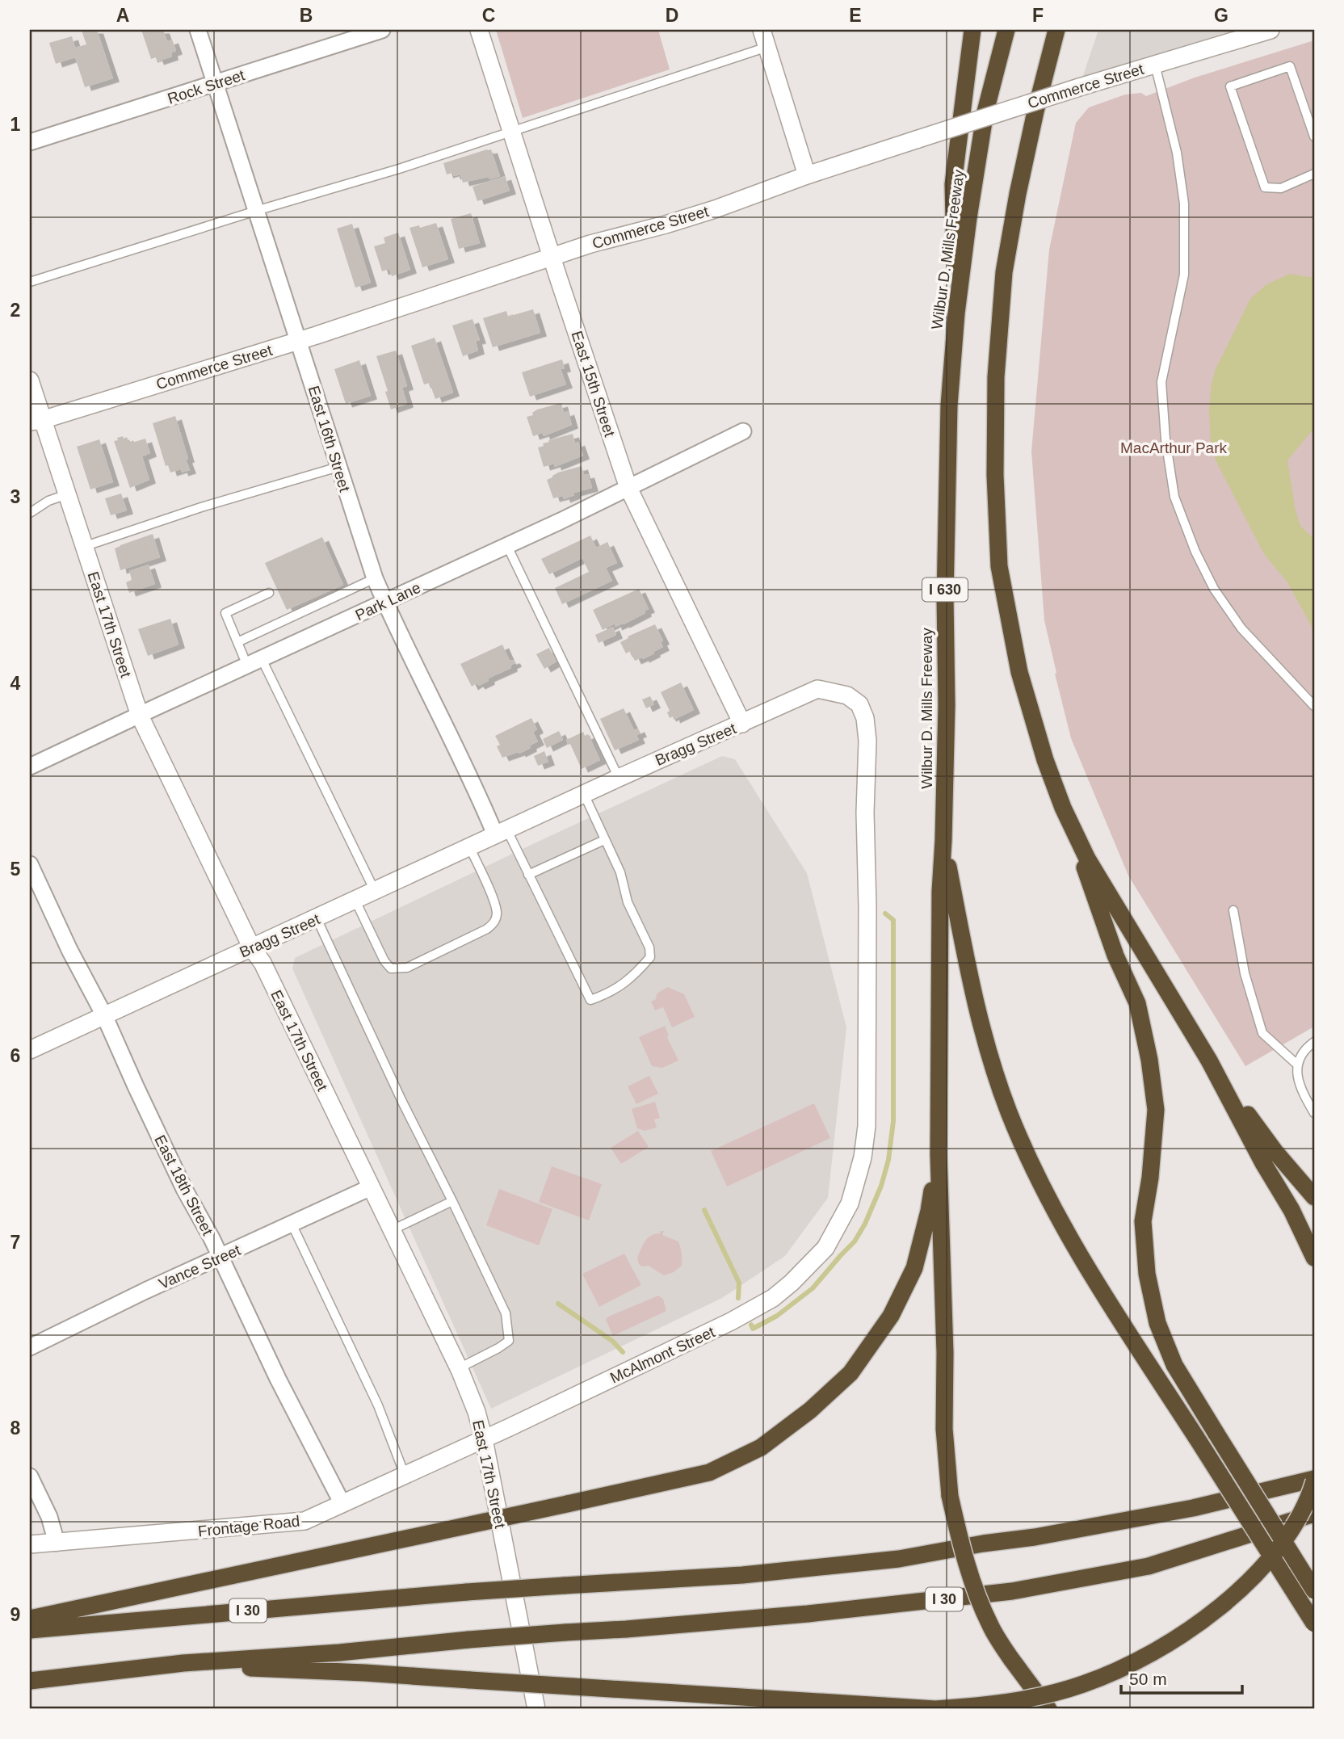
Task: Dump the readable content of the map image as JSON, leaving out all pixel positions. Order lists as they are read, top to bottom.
{
  "streets": {
    "highway": ["Wilbur D. Mills Freeway", "I 630", "I 30"],
    "street": [
      "Commerce Street",
      "Rock Street",
      "East 15th Street",
      "East 16th Street",
      "Park Lane",
      "East 17th Street",
      "Bragg Street",
      "East 18th Street",
      "Vance Street",
      "McAlmont Street",
      "Frontage Road"
    ]
  },
  "crossings": [
    ["Commerce Street", "East 15th Street"],
    ["Commerce Street", "East 16th Street"],
    ["Commerce Street", "East 17th Street"],
    ["Rock Street", "East 16th Street"],
    ["East 15th Street", "Park Lane"],
    ["East 15th Street", "Bragg Street"],
    ["East 16th Street", "Park Lane"],
    ["East 16th Street", "Bragg Street"],
    ["Park Lane", "East 17th Street"],
    ["East 17th Street", "Bragg Street"],
    ["East 17th Street", "Vance Street"],
    ["East 17th Street", "McAlmont Street"],
    ["East 17th Street", "Frontage Road"],
    ["Bragg Street", "East 18th Street"],
    ["Bragg Street", "McAlmont Street"],
    ["East 18th Street", "Vance Street"],
    ["East 18th Street", "Frontage Road"],
    ["McAlmont Street", "Frontage Road"]
  ],
  "parks": ["MacArthur Park"],
  "scale_bar": "50 m",
  "grid": {
    "columns": [
      "A",
      "B",
      "C",
      "D",
      "E",
      "F",
      "G"
    ],
    "rows": [
      "1",
      "2",
      "3",
      "4",
      "5",
      "6",
      "7",
      "8",
      "9"
    ]
  }
}
